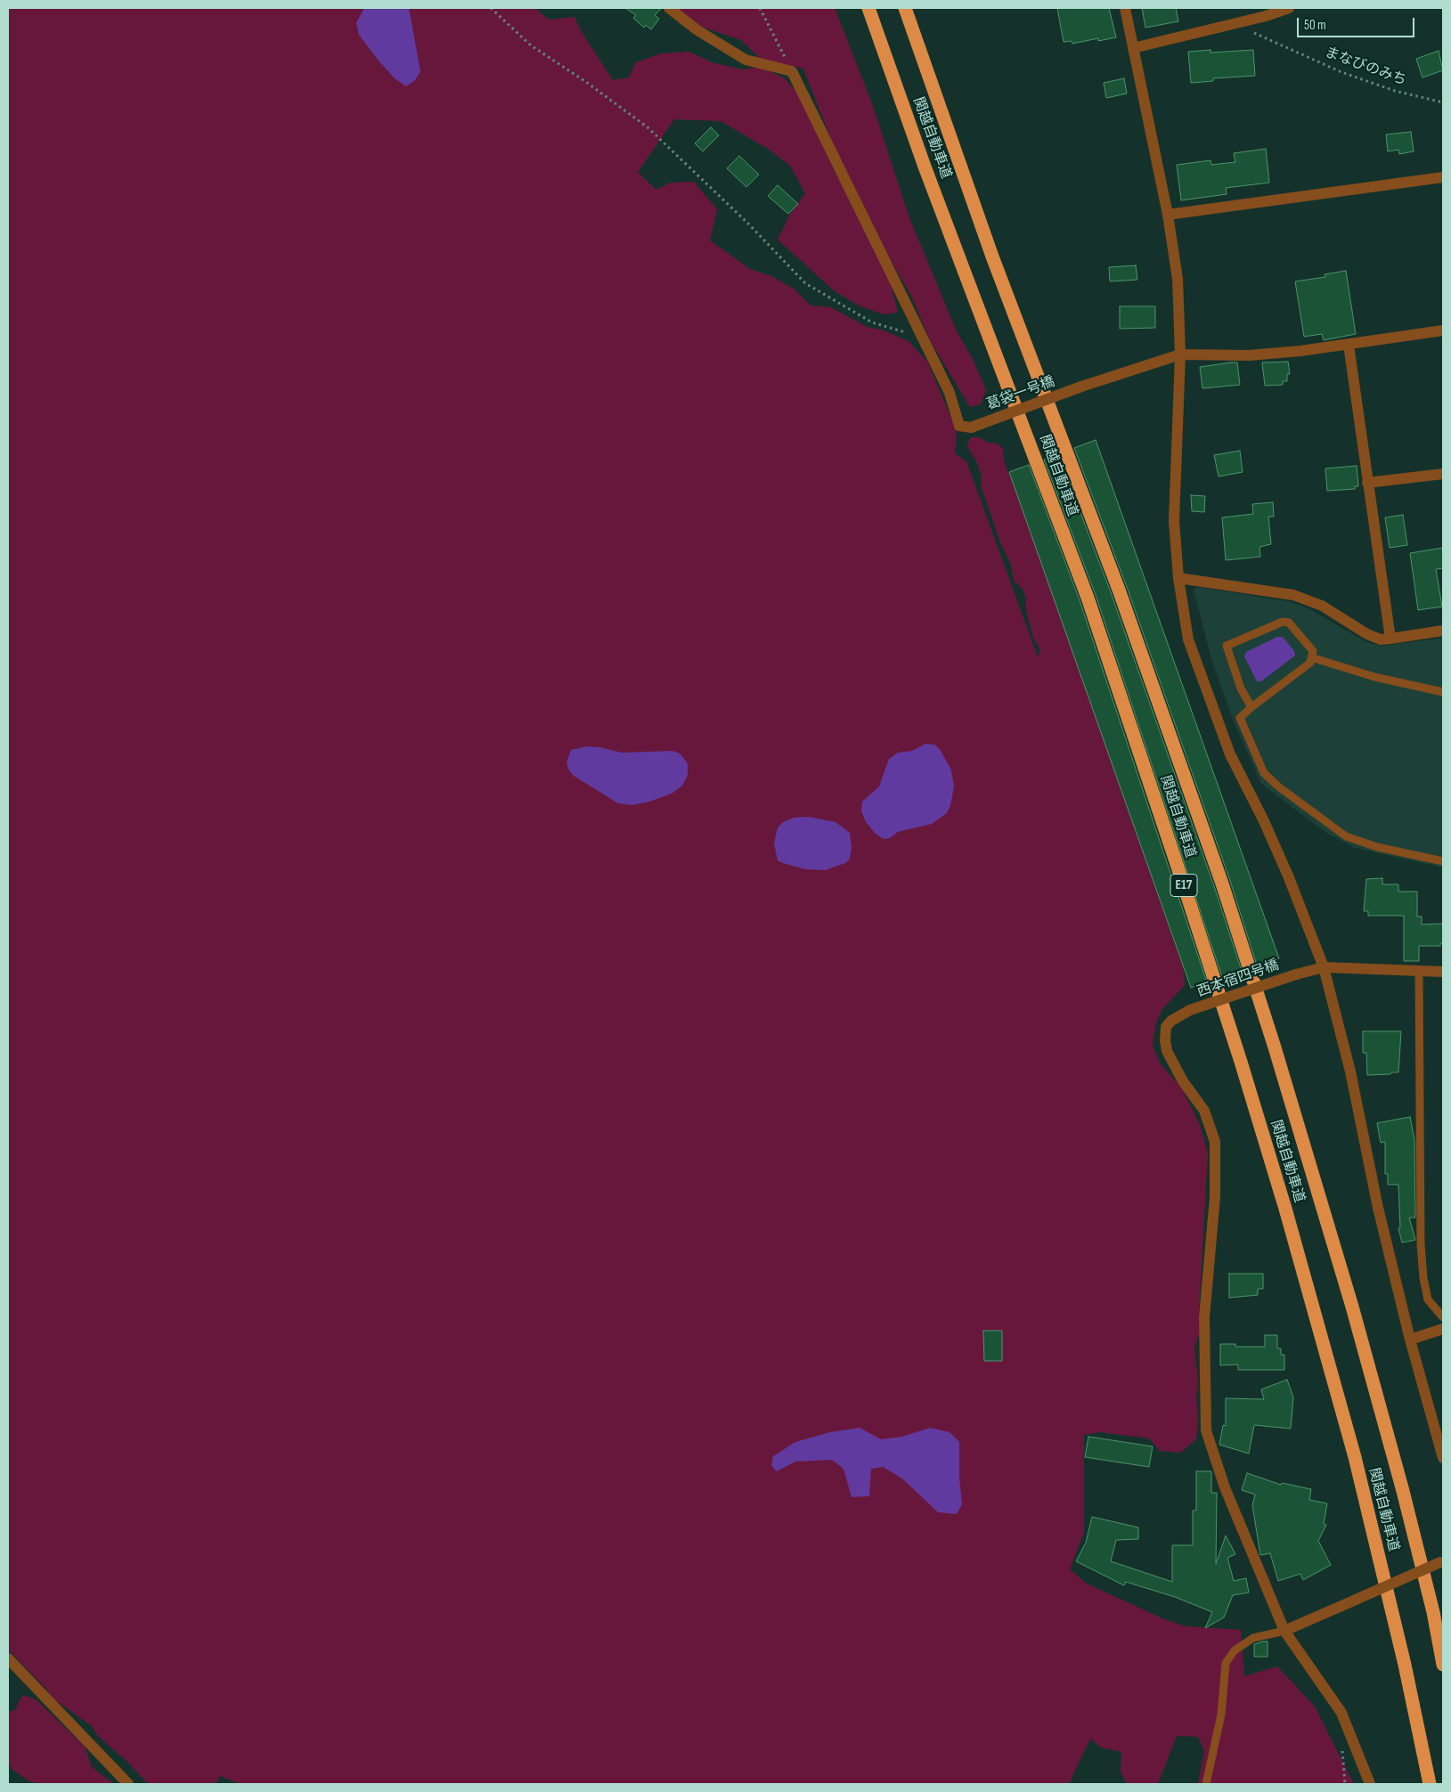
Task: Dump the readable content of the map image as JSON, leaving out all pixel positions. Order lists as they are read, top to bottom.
{
  "streets": {
    "highway": ["関越自動車道", "E17"],
    "street": ["葛袋一号橋", "西本宿四号橋"],
    "path": ["まなびのみち"]
  },
  "scale_bar": "50 m"
}
